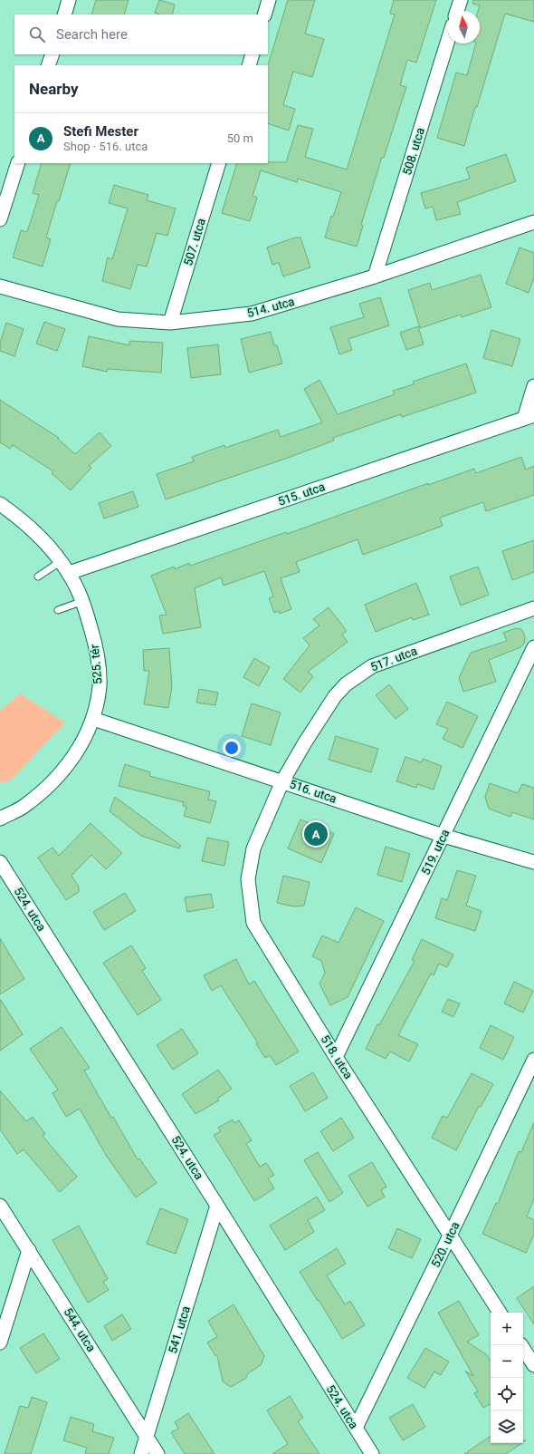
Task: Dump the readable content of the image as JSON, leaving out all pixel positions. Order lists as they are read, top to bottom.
{
  "streets": {
    "street": [
      "508. utca",
      "507. utca",
      "514. utca",
      "515. utca",
      "517. utca",
      "525. tér",
      "516. utca",
      "519. utca",
      "524. utca",
      "518. utca",
      "520. utca",
      "544. utca",
      "541. utca"
    ]
  },
  "crossings": [
    ["508. utca", "514. utca"],
    ["507. utca", "514. utca"],
    ["515. utca", "525. tér"],
    ["517. utca", "516. utca"],
    ["517. utca", "518. utca"],
    ["525. tér", "516. utca"],
    ["516. utca", "519. utca"],
    ["516. utca", "518. utca"],
    ["519. utca", "518. utca"],
    ["524. utca", "520. utca"],
    ["524. utca", "541. utca"],
    ["518. utca", "520. utca"],
    ["544. utca", "541. utca"]
  ],
  "north": "top",
  "page": {
    "search": "Search here",
    "heading": "Nearby",
    "list": [
      {
        "mark": "A",
        "name": "Stefi Mester",
        "note": "Shop · 516. utca",
        "value": "50 m"
      }
    ],
    "pins": "A",
    "map_buttons": ["+", "−"]
  }
}
